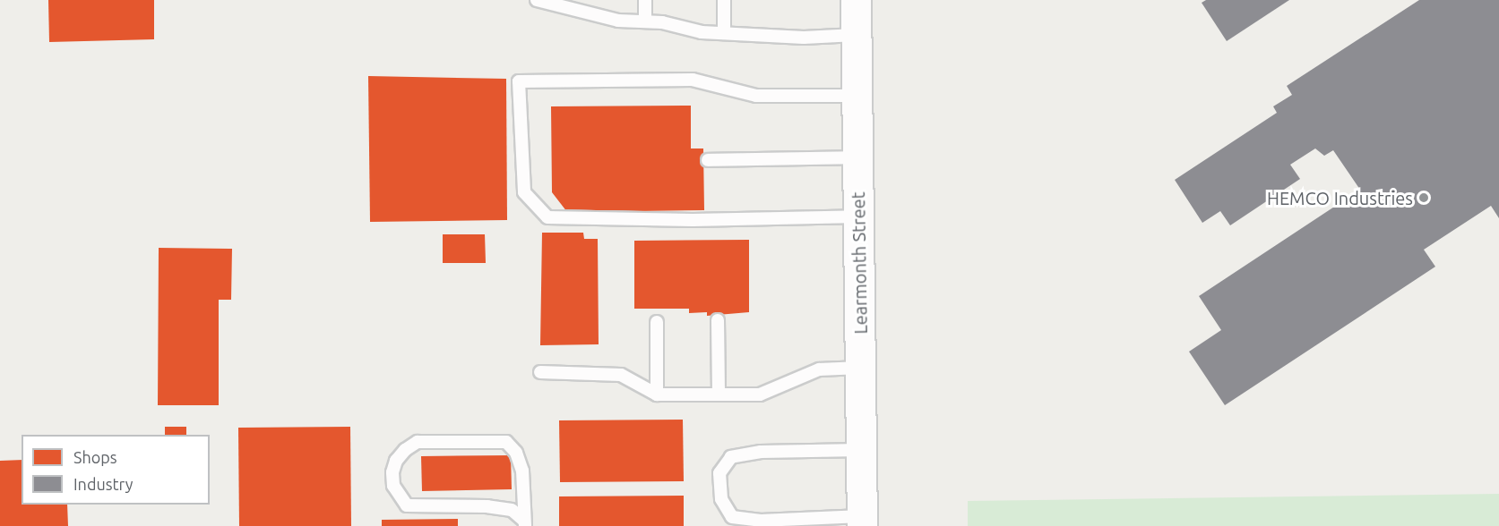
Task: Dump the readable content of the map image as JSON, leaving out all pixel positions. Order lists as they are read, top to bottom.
{
  "streets": {
    "street": ["Learmonth Street"]
  },
  "places": ["HEMCO Industries"],
  "legend": ["Shops", "Industry"]
}
